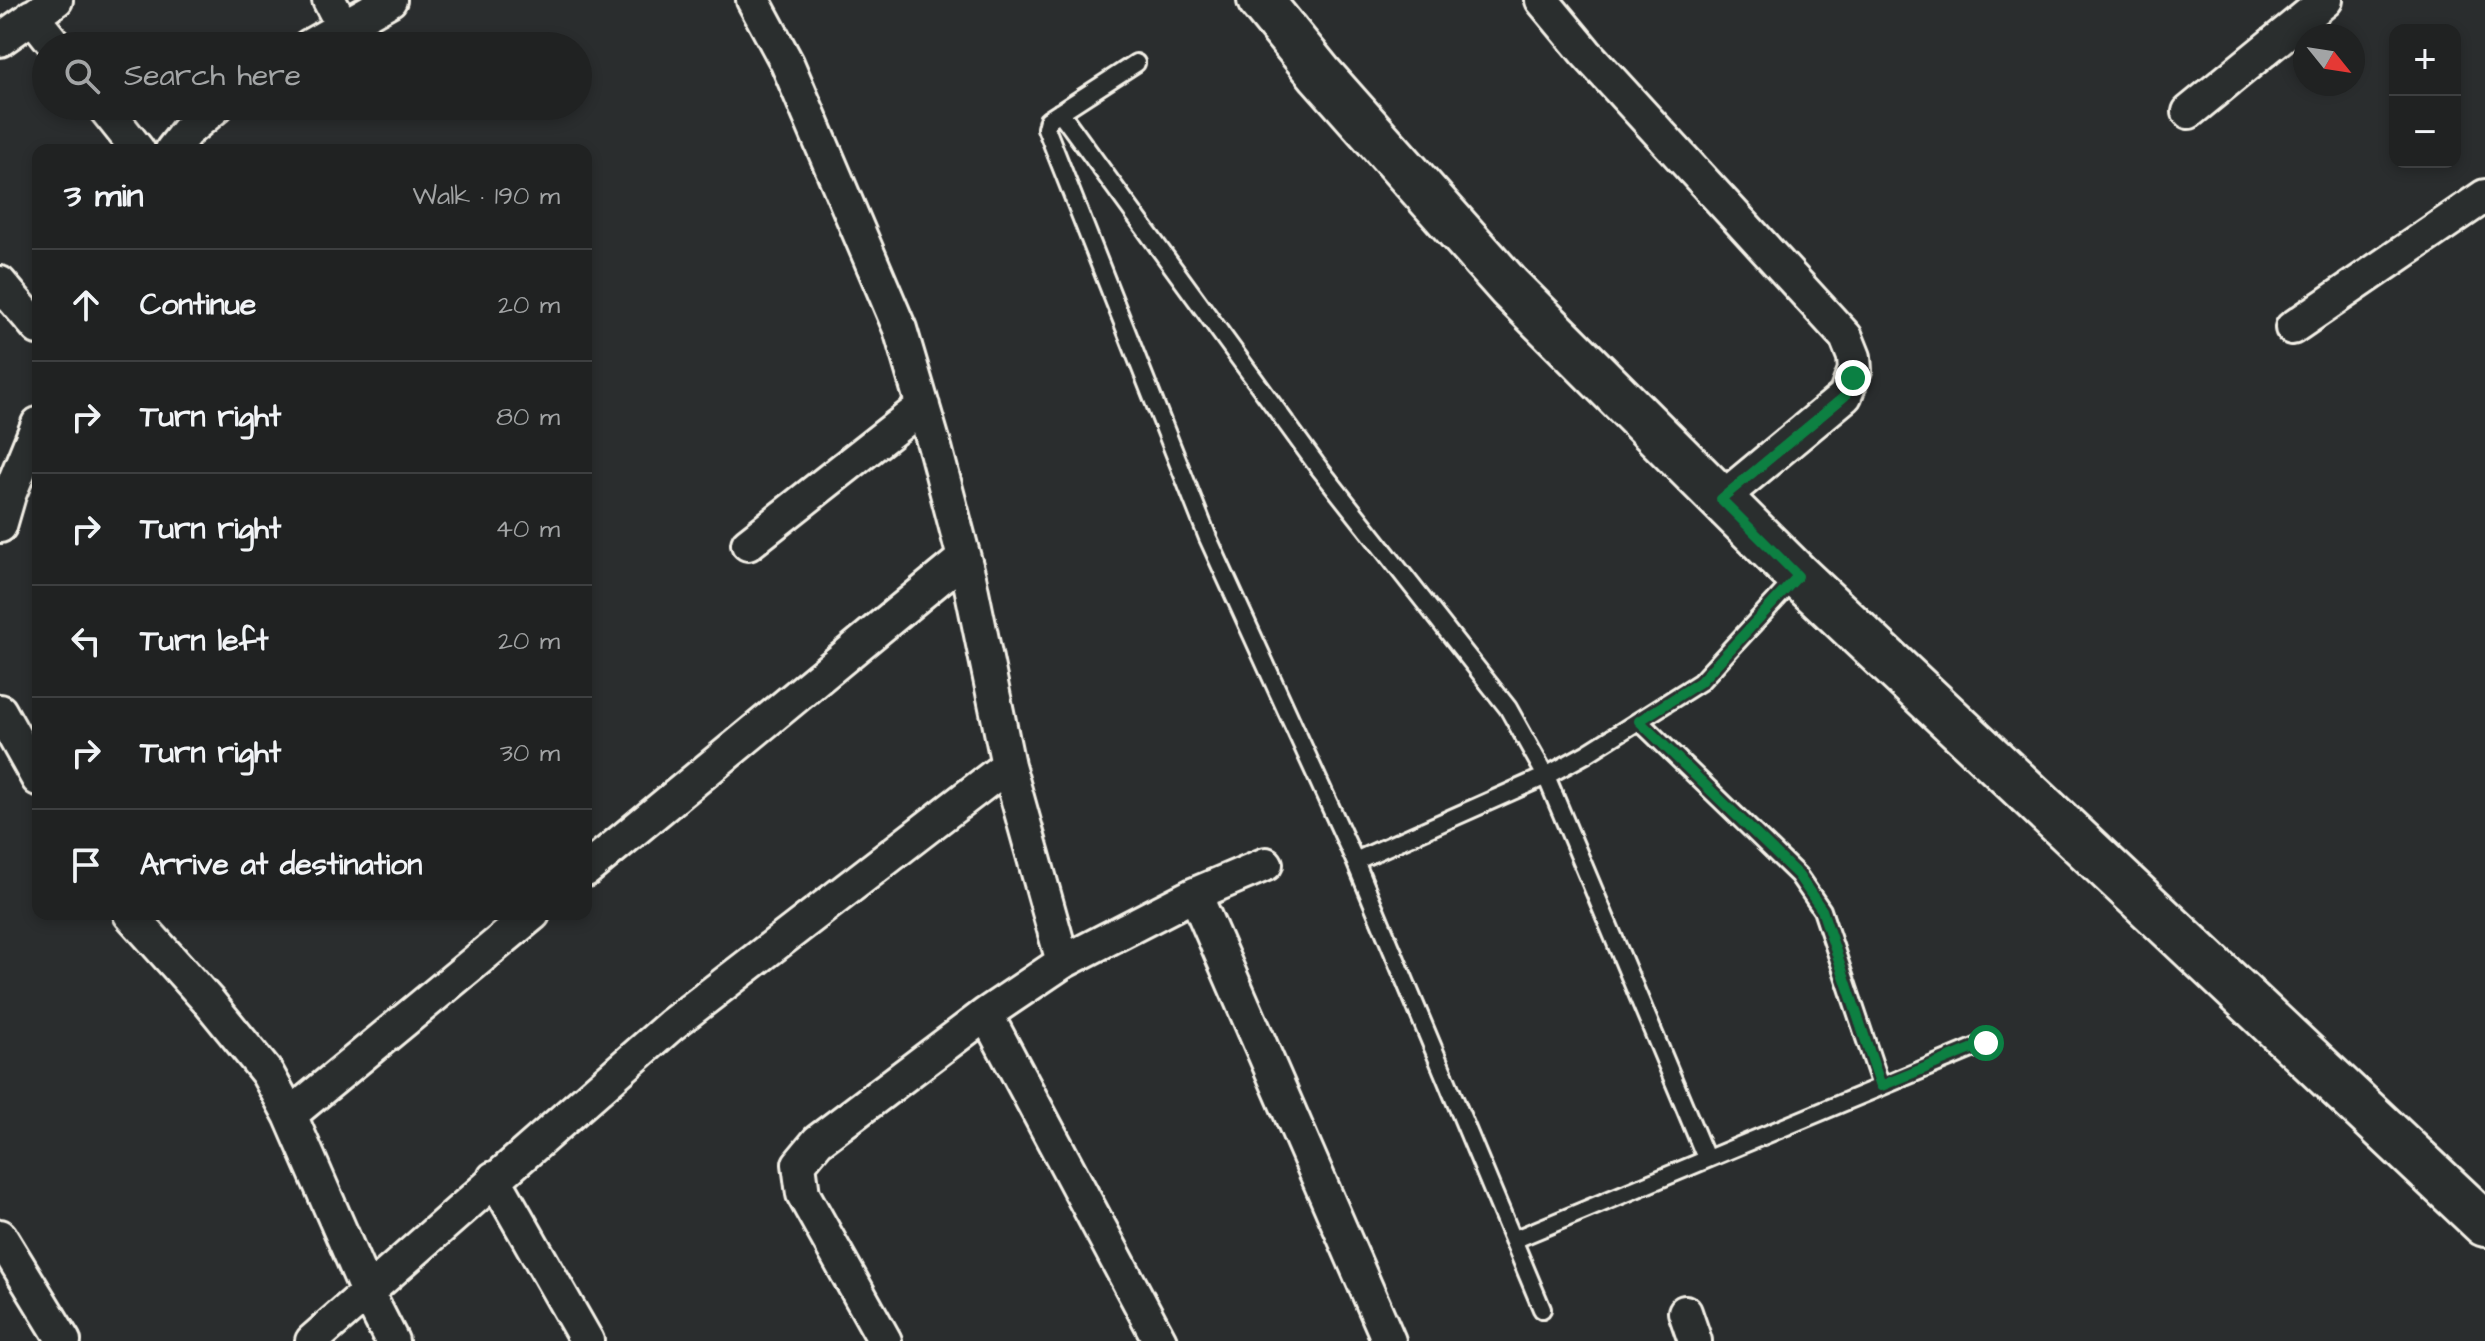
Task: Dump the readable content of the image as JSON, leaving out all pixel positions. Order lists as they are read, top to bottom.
{
  "north": "bottom right",
  "page": {
    "map_buttons": ["+", "−"],
    "search": "Search here",
    "heading": ["3 min", "Walk · 190 m"],
    "list": [
      ["Continue", "20 m"],
      ["Turn right", "80 m"],
      ["Turn right", "40 m"],
      ["Turn left", "20 m"],
      ["Turn right", "30 m"],
      "Arrive at destination"
    ]
  }
}
